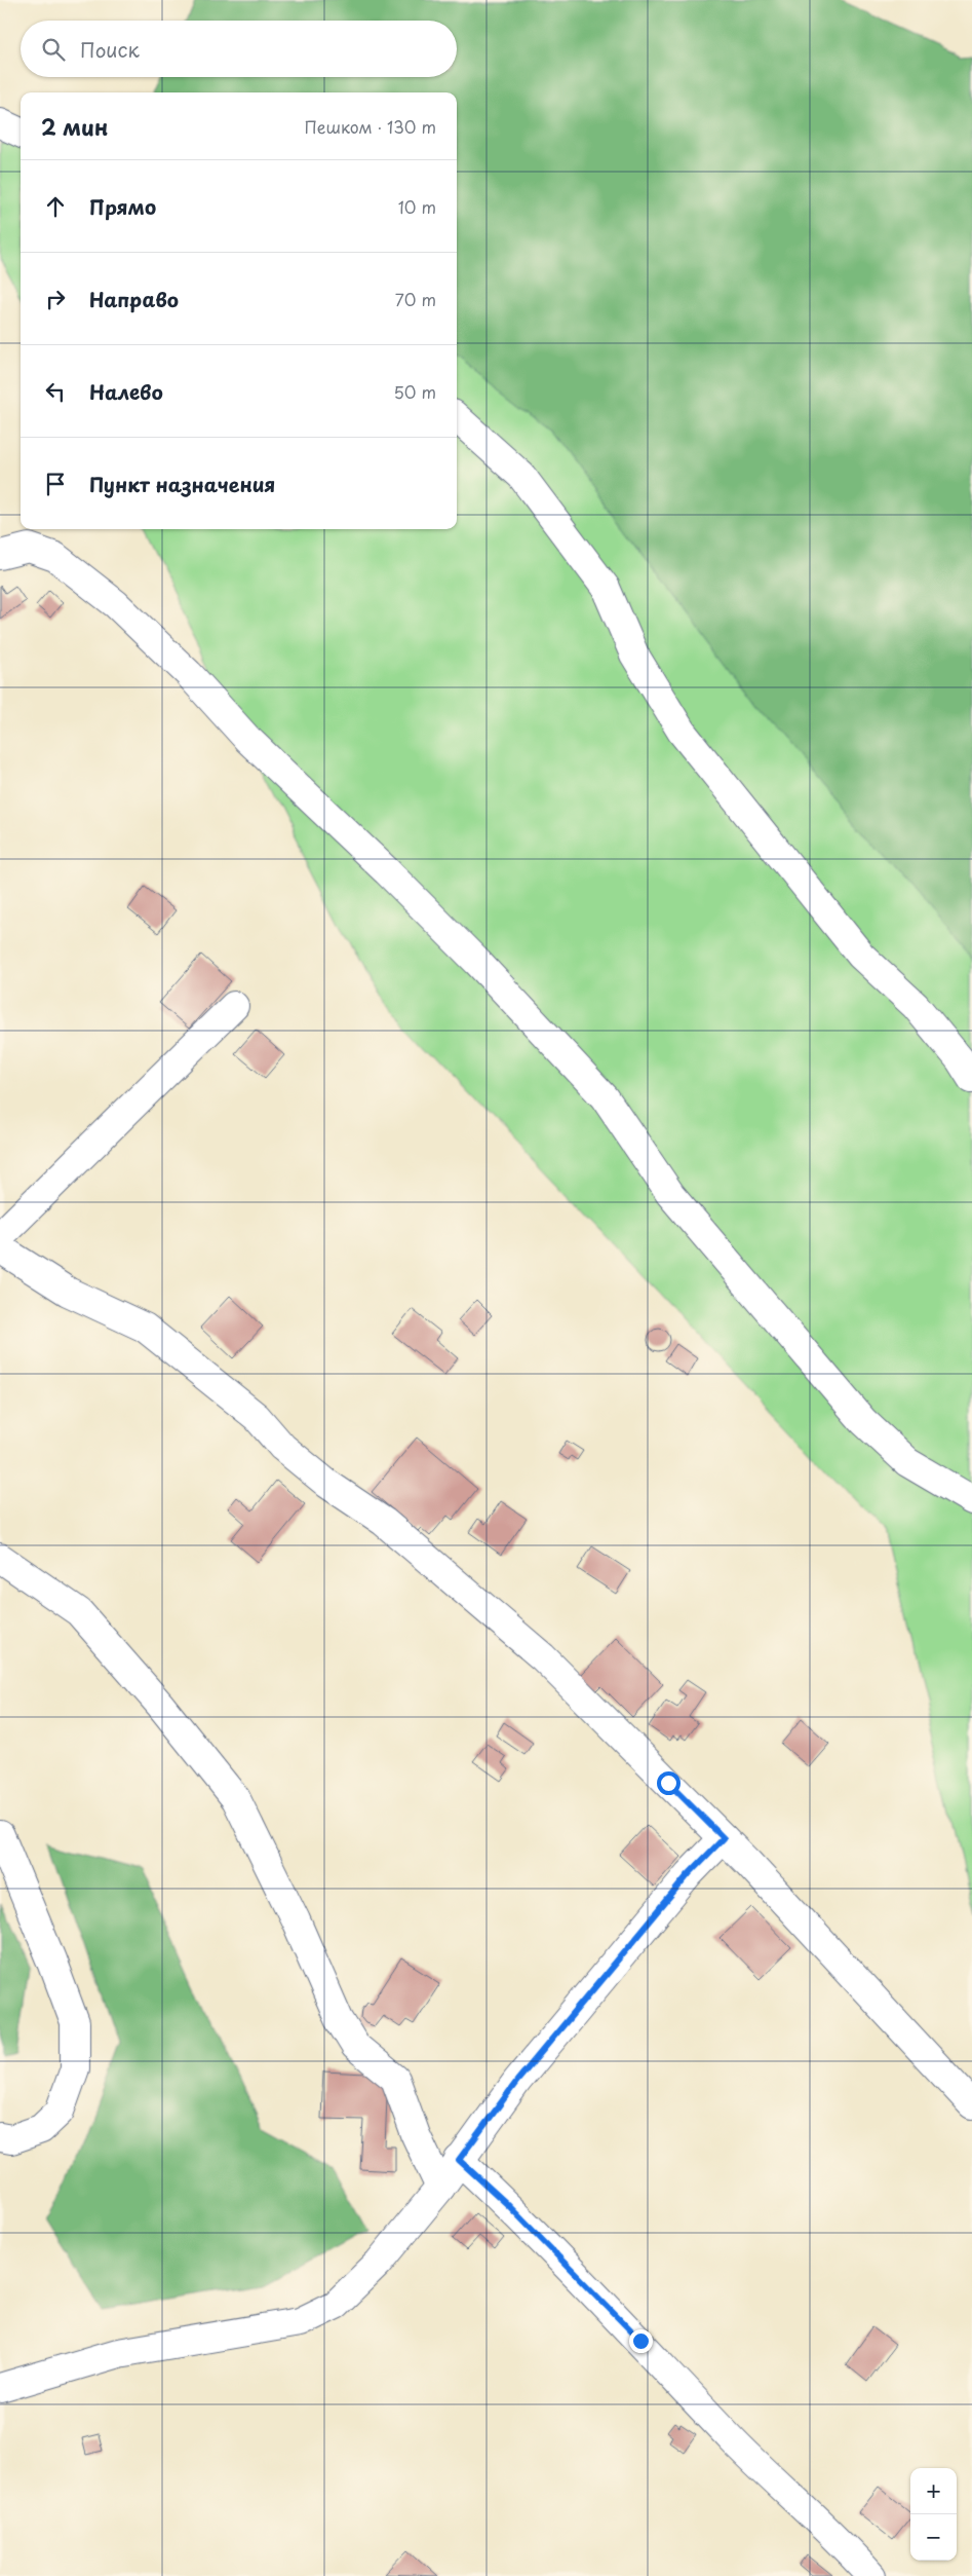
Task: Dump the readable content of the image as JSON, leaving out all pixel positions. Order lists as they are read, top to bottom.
{
  "page": {
    "search": "Поиск",
    "heading": ["2 мин", "Пешком · 130 m"],
    "list": [
      ["Прямо", "10 m"],
      ["Направо", "70 m"],
      ["Налево", "50 m"],
      "Пункт назначения"
    ],
    "map_buttons": ["+", "−"]
  }
}
